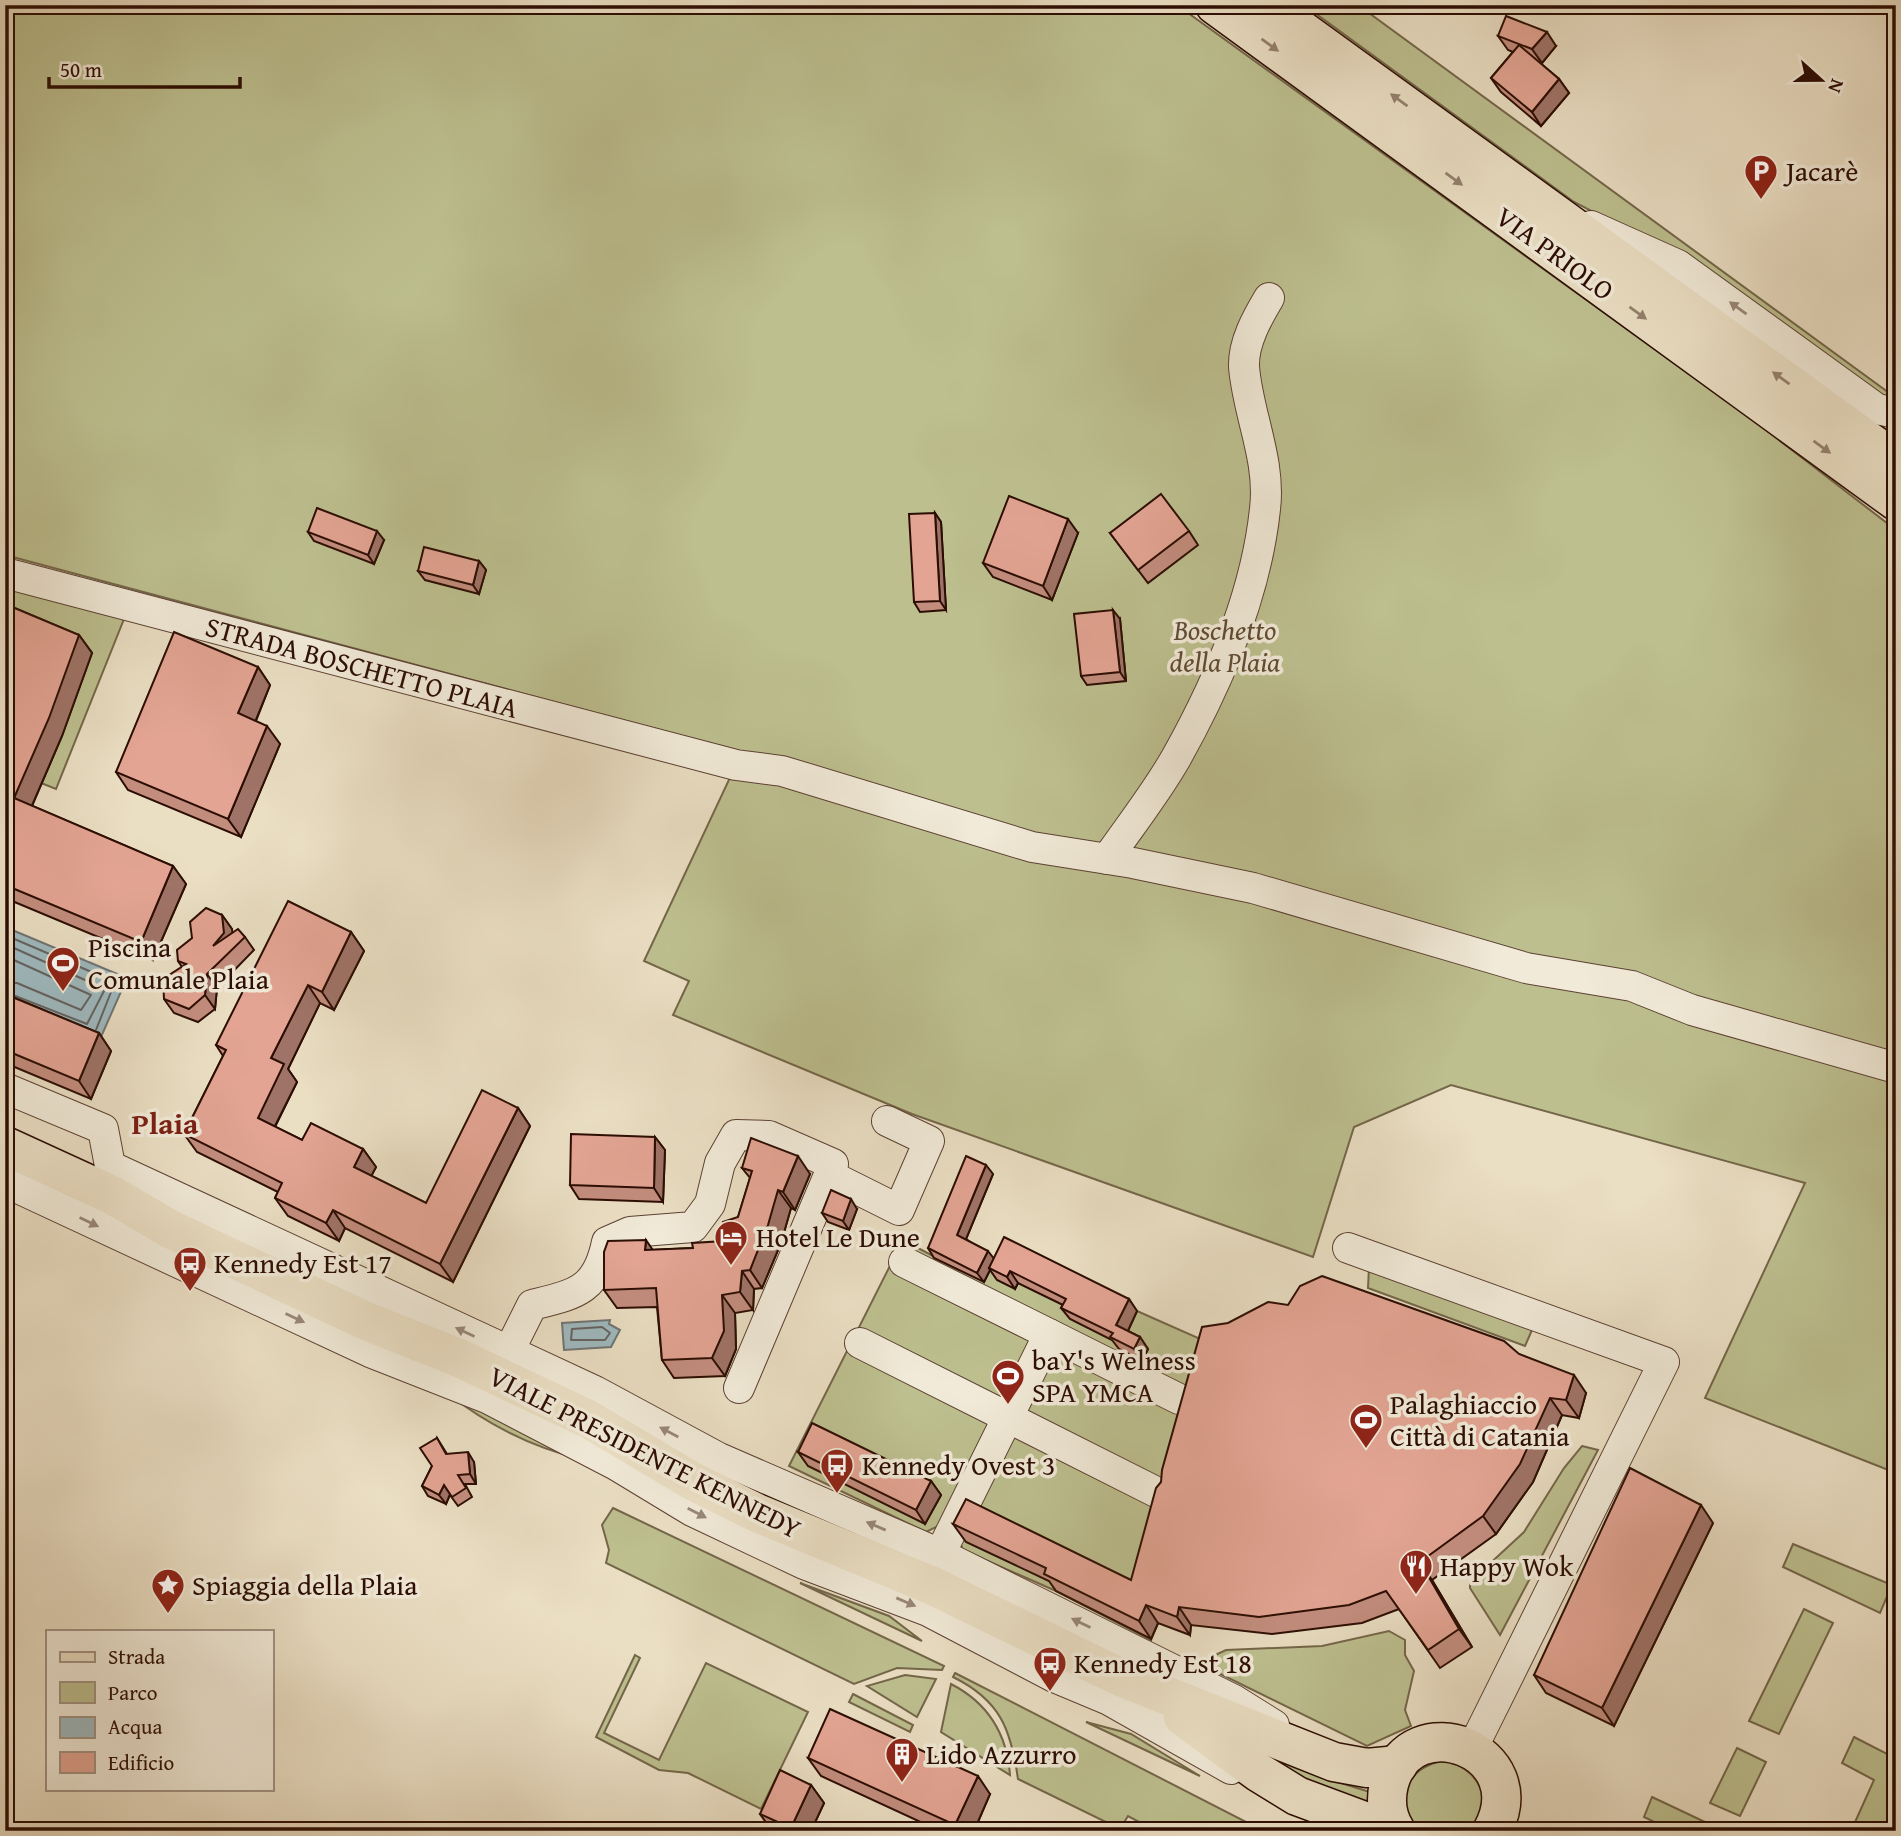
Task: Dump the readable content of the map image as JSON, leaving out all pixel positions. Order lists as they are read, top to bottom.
{
  "streets": {
    "main road": ["VIA PRIOLO", "VIALE PRESIDENTE KENNEDY"],
    "street": ["STRADA BOSCHETTO PLAIA"]
  },
  "districts": ["Plaia"],
  "parks": ["Boschetto della Plaia"],
  "places": {
    "parking": ["Jacarè"],
    "sports": ["Piscina Comunale Plaia", "baY's Welness SPA YMCA", "Palaghiaccio Città di Catania"],
    "hotel": ["Hotel Le Dune"],
    "bus stop": ["Kennedy Est 17", "Kennedy Ovest 3", "Kennedy Est 18"],
    "restaurant": ["Happy Wok"],
    "place": ["Spiaggia della Plaia"],
    "building": ["Lido Azzurro"]
  },
  "legend": [
    "Strada",
    "Parco",
    "Acqua",
    "Edificio"
  ],
  "scale_bar": "50 m",
  "north": "right"
}
